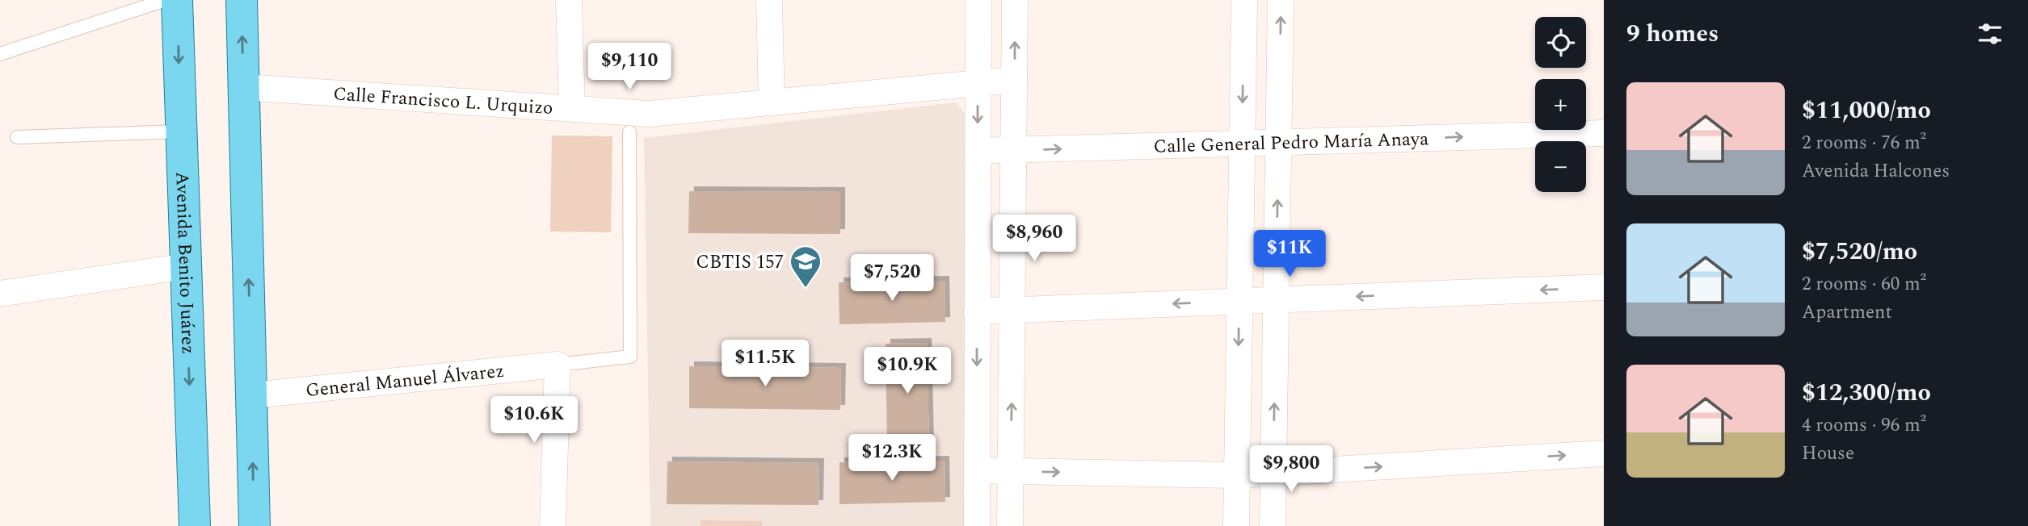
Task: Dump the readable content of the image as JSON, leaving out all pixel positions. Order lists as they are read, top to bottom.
{
  "streets": {
    "main road": ["Avenida Benito Juárez"],
    "street": ["Calle Francisco L. Urquizo", "Calle General Pedro María Anaya", "General Manuel Álvarez"]
  },
  "places": {
    "school or university": ["CBTIS 157"]
  },
  "page": {
    "heading": "9 homes",
    "map_buttons": ["+", "−"],
    "price": [
      "$9,110",
      "$8,960",
      "$11K",
      "$7,520",
      "$11.5K",
      "$10.9K",
      "$10.6K",
      "$12.3K",
      "$9,800"
    ],
    "list": [
      {
        "name": "$11,000/mo",
        "note": "2 rooms · 76 m² · Avenida Halcones"
      },
      {
        "name": "$7,520/mo",
        "note": "2 rooms · 60 m² · Apartment"
      },
      {
        "name": "$12,300/mo",
        "note": "4 rooms · 96 m² · House"
      }
    ]
  }
}
